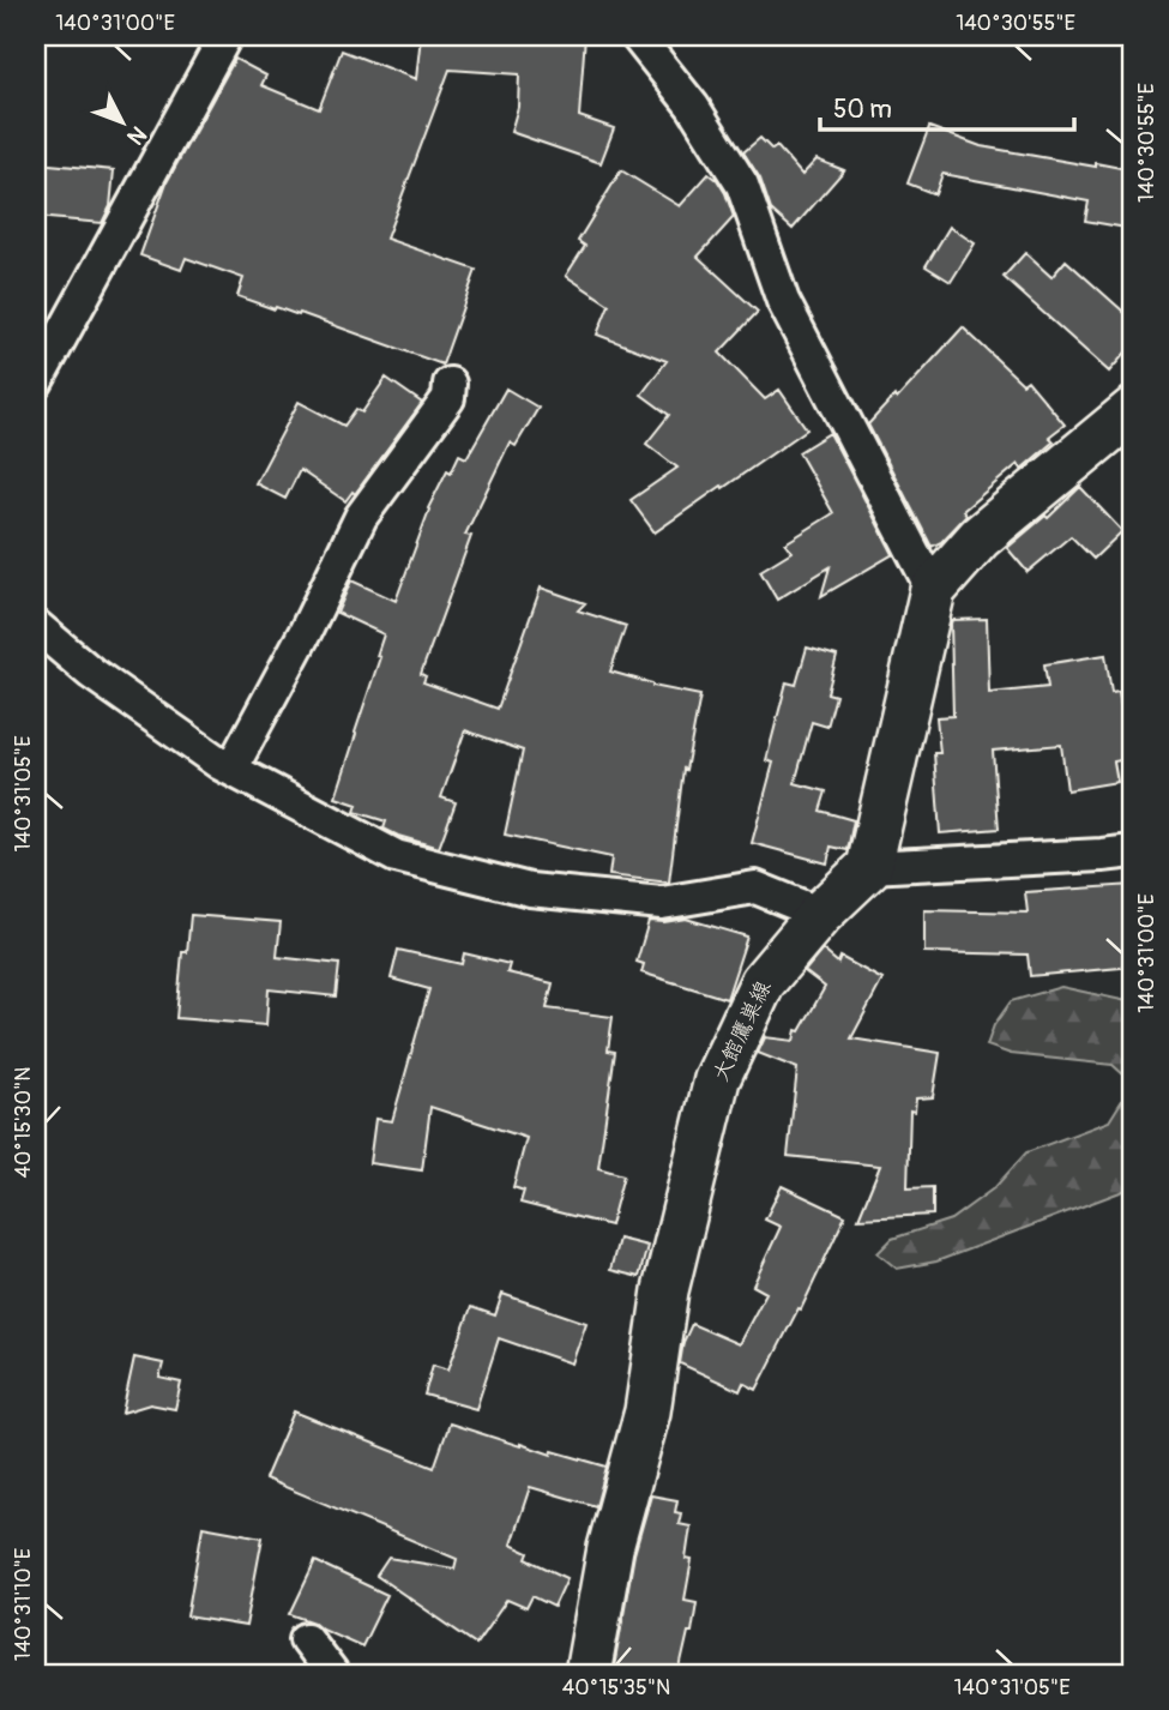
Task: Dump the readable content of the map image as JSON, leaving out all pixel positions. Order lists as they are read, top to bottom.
{
  "streets": {
    "main road": ["大館鷹巣線"]
  },
  "scale_bar": "50 m",
  "north": "bottom right",
  "coordinates": [
    "140°31'00\"E",
    "140°30'55\"E",
    "140°31'05\"E",
    "40°15'30\"N",
    "140°31'10\"E",
    "40°15'35\"N"
  ]
}
